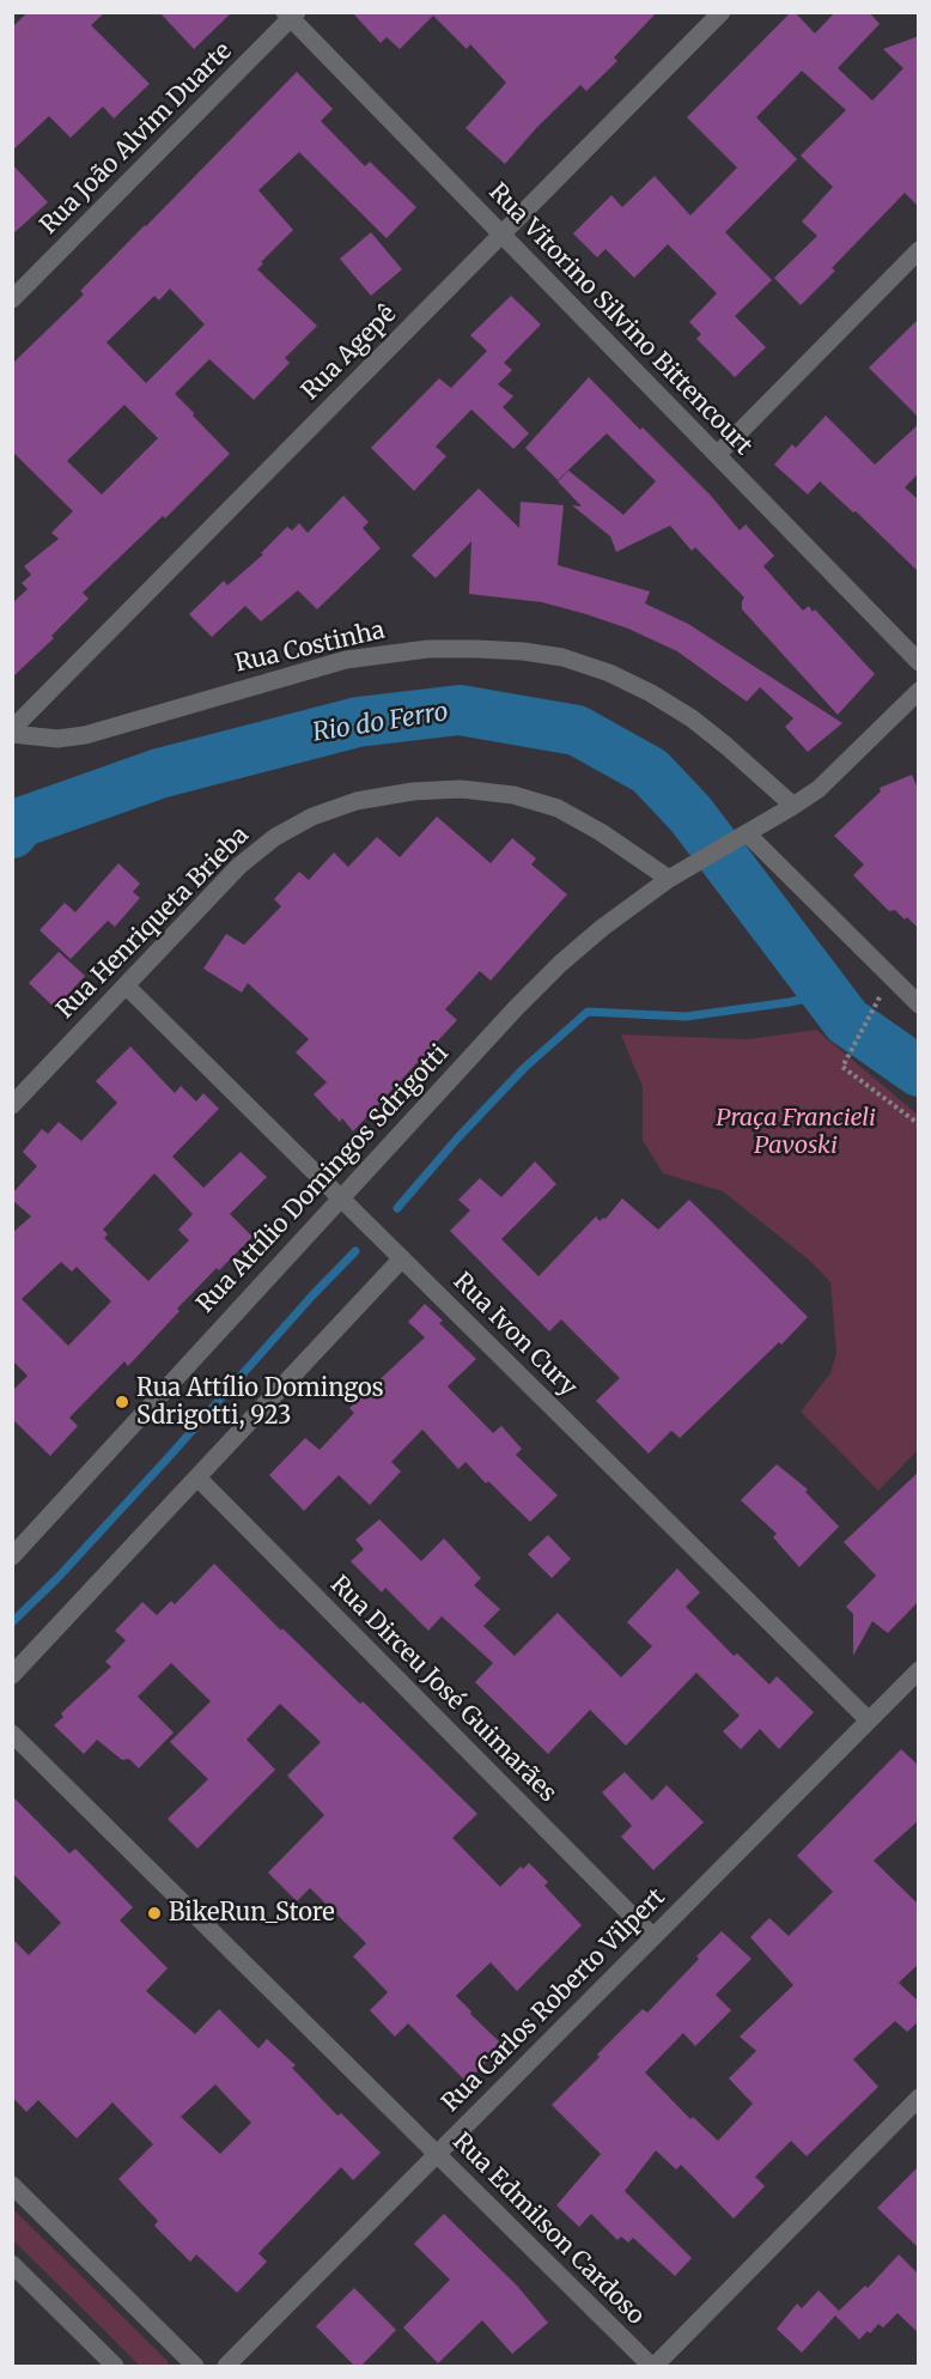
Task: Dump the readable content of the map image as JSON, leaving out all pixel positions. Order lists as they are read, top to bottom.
{
  "streets": {
    "street": [
      "Rua João Alvim Duarte",
      "Rua Vitorino Silvino Bittencourt",
      "Rua Agepê",
      "Rua Costinha",
      "Rua Henriqueta Brieba",
      "Rua Attílio Domingos Sdrigotti",
      "Rua Ivon Cury",
      "Rua Dirceu José Guimarães",
      "Rua Carlos Roberto Vilpert",
      "Rua Edmilson Cardoso"
    ]
  },
  "crossings": [
    ["Rua João Alvim Duarte", "Rua Vitorino Silvino Bittencourt"],
    ["Rua Vitorino Silvino Bittencourt", "Rua Agepê"],
    ["Rua Agepê", "Rua Costinha"],
    ["Rua Costinha", "Rua Attílio Domingos Sdrigotti"],
    ["Rua Henriqueta Brieba", "Rua Attílio Domingos Sdrigotti"],
    ["Rua Henriqueta Brieba", "Rua Ivon Cury"],
    ["Rua Attílio Domingos Sdrigotti", "Rua Ivon Cury"],
    ["Rua Ivon Cury", "Rua Carlos Roberto Vilpert"],
    ["Rua Dirceu José Guimarães", "Rua Carlos Roberto Vilpert"],
    ["Rua Carlos Roberto Vilpert", "Rua Edmilson Cardoso"]
  ],
  "water": ["Rio do Ferro"],
  "parks": ["Praça Francieli Pavoski"],
  "places": ["Rua Attílio Domingos Sdrigotti, 923", "BikeRun_Store"]
}
